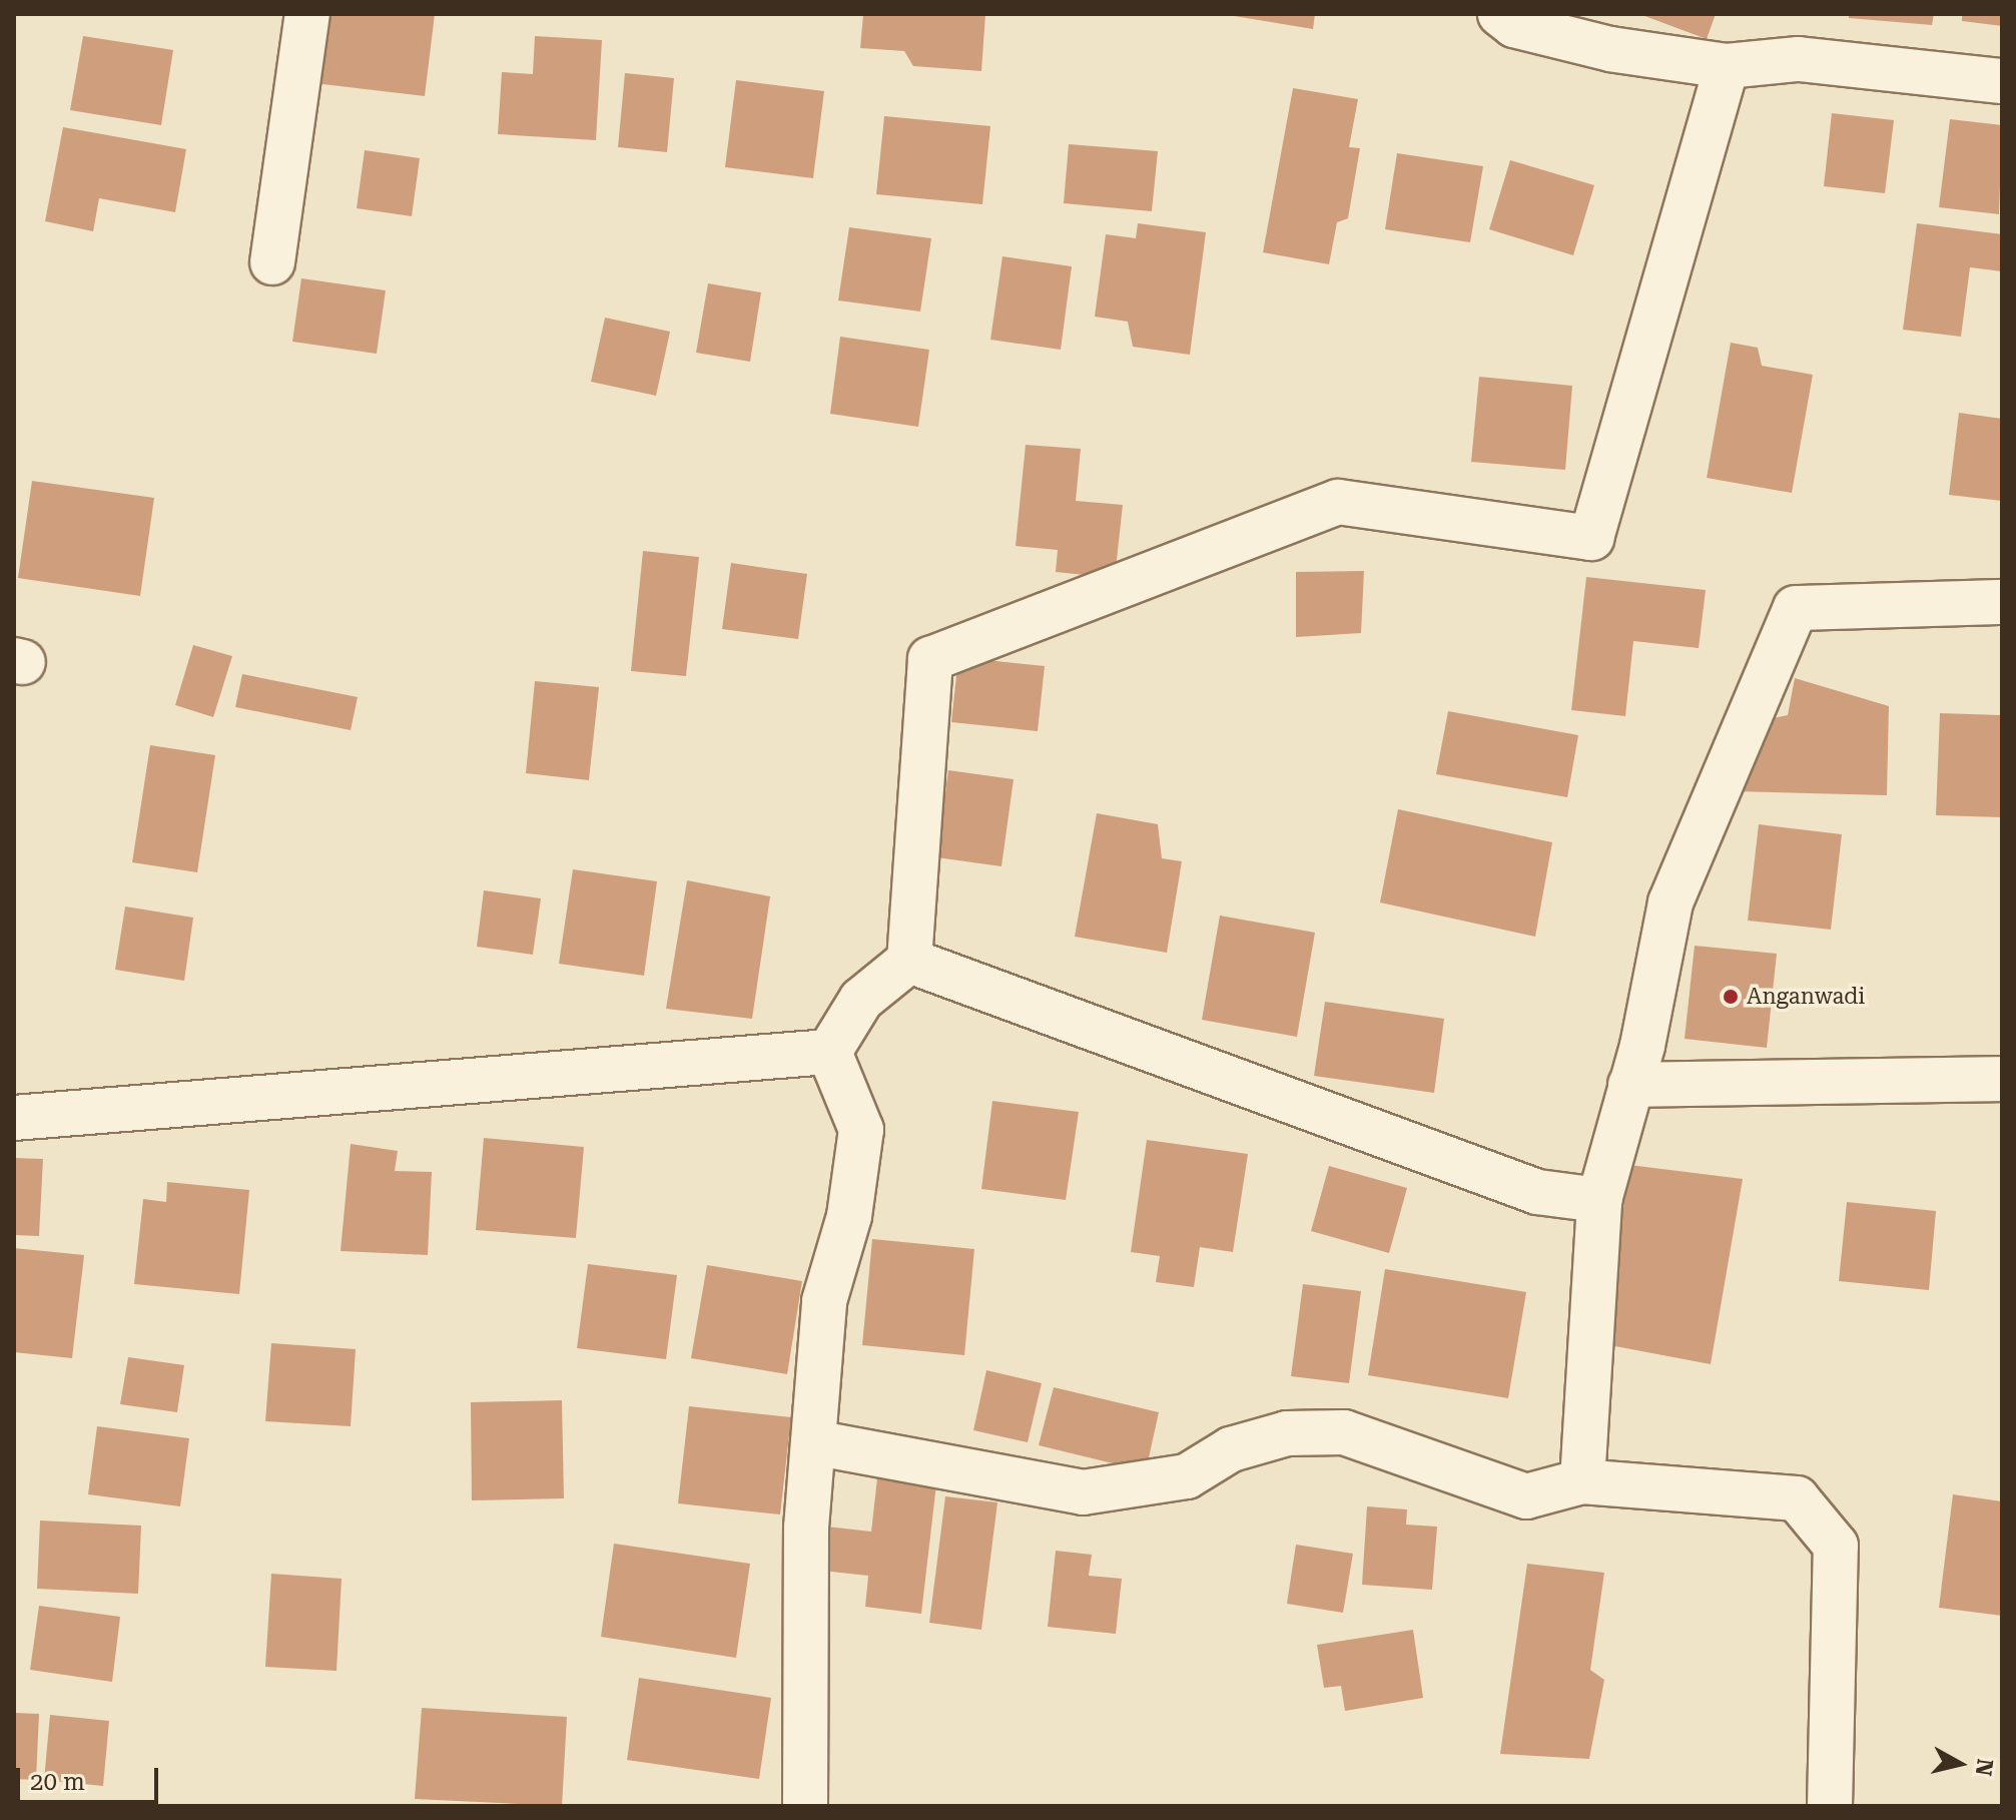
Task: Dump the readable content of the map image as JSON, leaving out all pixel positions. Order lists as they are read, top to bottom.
{
  "places": ["Anganwadi"],
  "scale_bar": "20 m",
  "north": "right"
}
